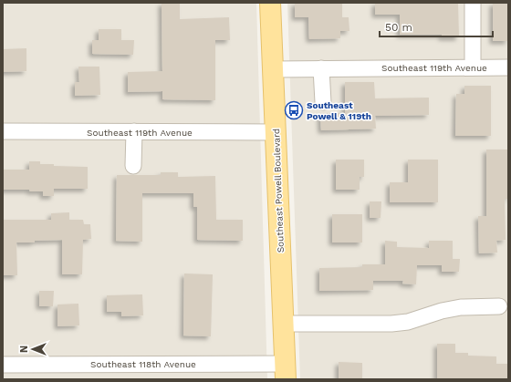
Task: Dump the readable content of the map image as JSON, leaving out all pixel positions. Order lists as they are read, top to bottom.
{
  "streets": {
    "main road": ["Southeast Powell Boulevard"],
    "street": ["Southeast 119th Avenue", "Southeast 118th Avenue"]
  },
  "crossings": [
    ["Southeast 119th Avenue", "Southeast Powell Boulevard"],
    ["Southeast Powell Boulevard", "Southeast 118th Avenue"]
  ],
  "places": {
    "bus stop": ["Southeast Powell & 119th"]
  },
  "scale_bar": "50 m",
  "north": "left"
}
